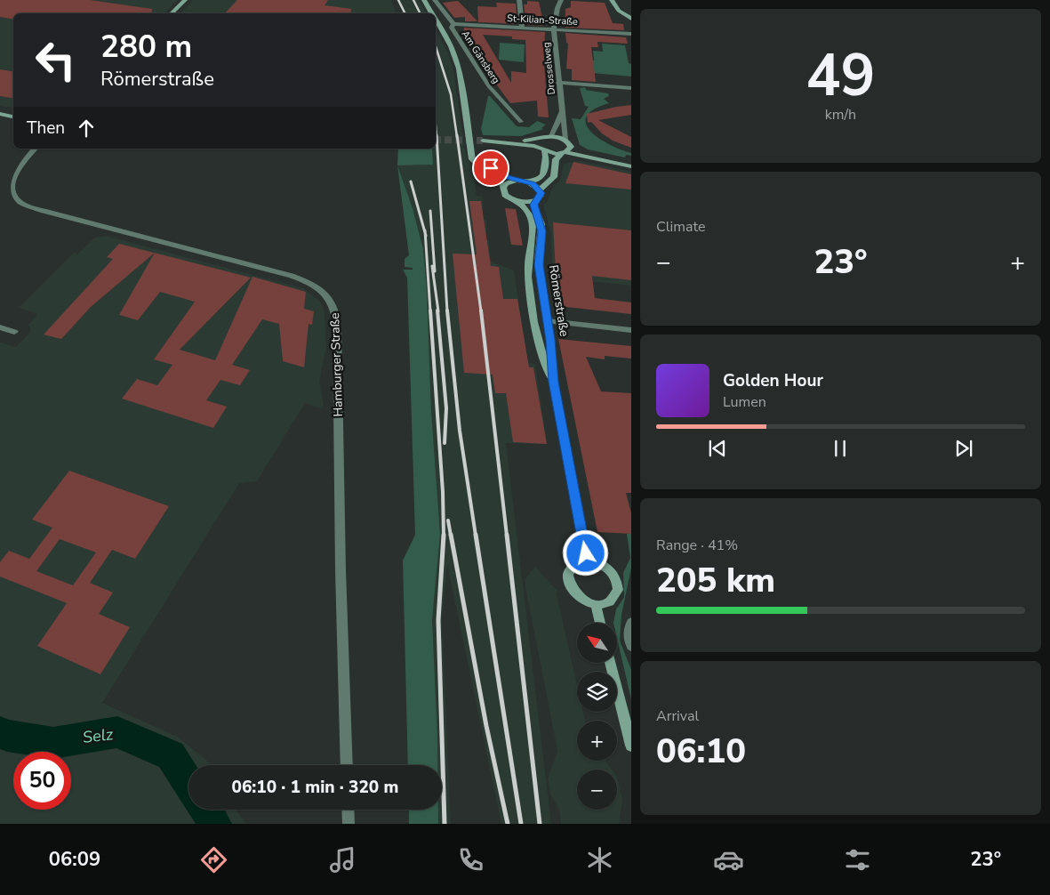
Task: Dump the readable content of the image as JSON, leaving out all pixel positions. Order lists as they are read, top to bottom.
{
  "streets": {
    "main road": ["Römerstraße"],
    "street": [
      "St-Kilian-Straße",
      "Am Gänsberg",
      "Drosselweg",
      "Hamburger Straße"
    ]
  },
  "crossings": [
    ["St-Kilian-Straße", "Am Gänsberg"],
    ["St-Kilian-Straße", "Drosselweg"]
  ],
  "water": ["Selz"],
  "north": "top left",
  "page": {
    "tile": [
      ["49", "km/h"],
      "Climate",
      ["Range · 41%", "205 km"],
      ["Arrival", "06:10"]
    ],
    "turn": ["280 m", "Römerstraße"],
    "then": "Then",
    "heat": ["−", "23°", "+"],
    "song": ["Golden Hour", "Lumen"],
    "map_buttons": ["+", "−"],
    "limit": "50",
    "trip": "06:10 · 1 min · 320 m",
    "tabs": ["06:09", "23°"]
  }
}
